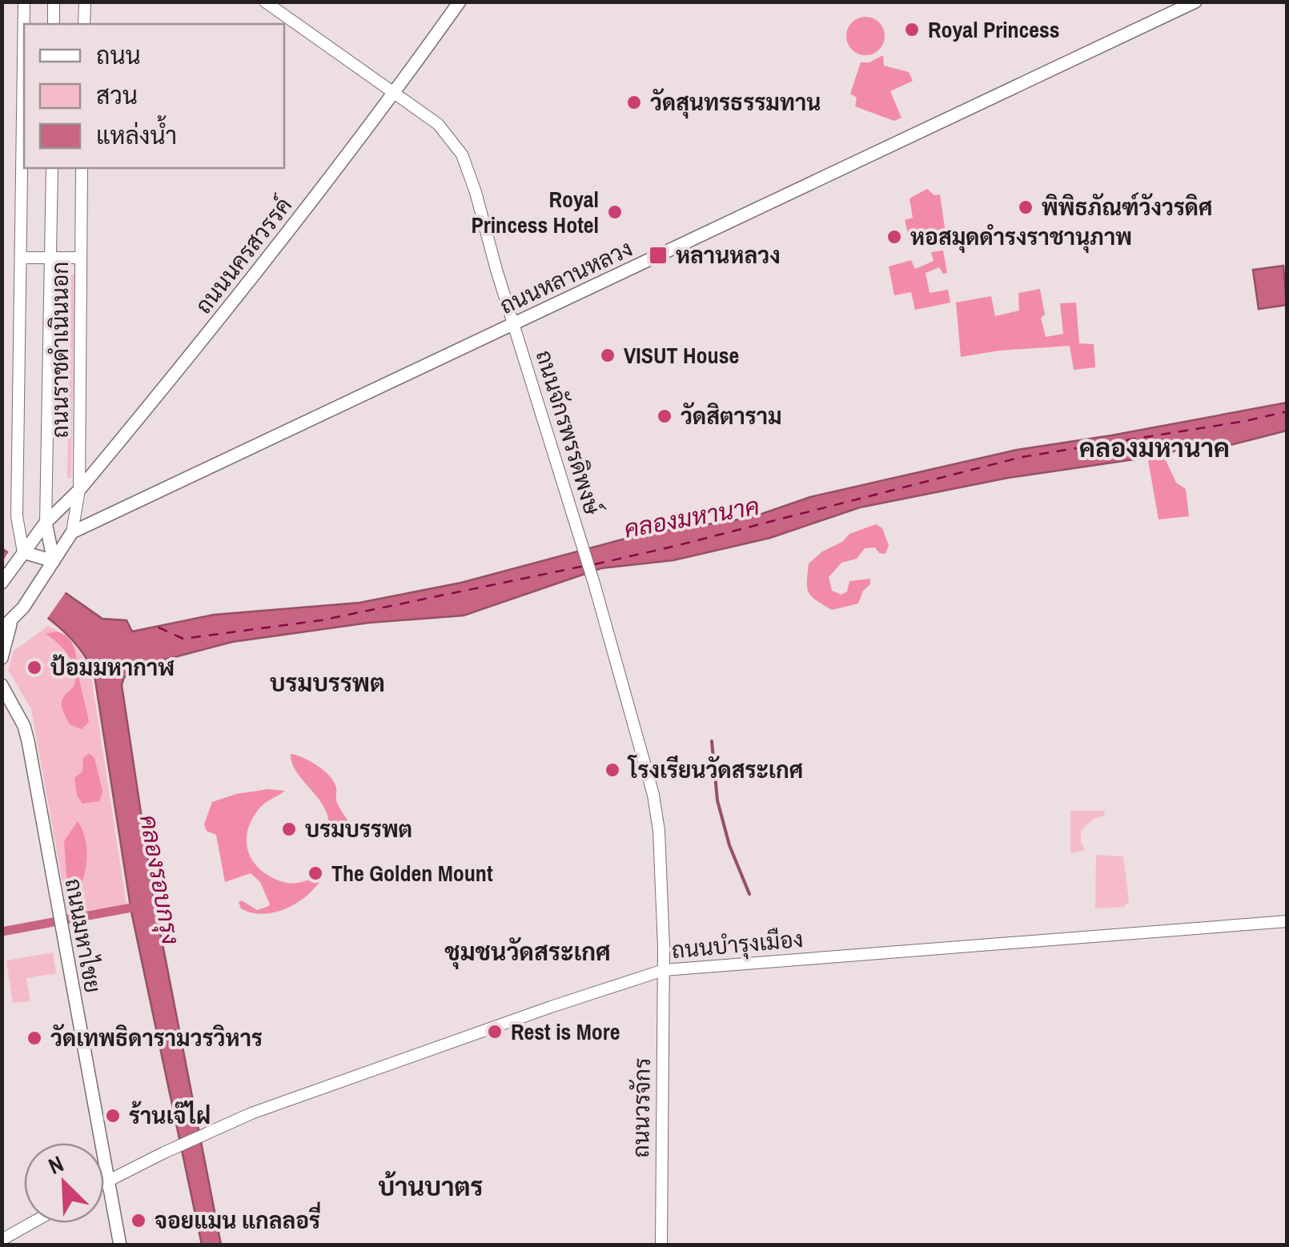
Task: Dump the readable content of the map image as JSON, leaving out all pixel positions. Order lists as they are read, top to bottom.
{
  "streets": {
    "main road": [
      "ถนนนครสวรรค์",
      "ถนนหลานหลวง",
      "ถนนราชดำเนินนอก",
      "ถนนจักรพรรดิพงษ์",
      "ถนนมหาไชย",
      "ถนนบำรุงเมือง",
      "ถนนวรจักร"
    ]
  },
  "crossings": [
    ["ถนนนครสวรรค์", "ถนนราชดำเนินนอก"],
    ["ถนนนครสวรรค์", "ถนนจักรพรรดิพงษ์"],
    ["ถนนหลานหลวง", "ถนนราชดำเนินนอก"],
    ["ถนนหลานหลวง", "ถนนจักรพรรดิพงษ์"],
    ["ถนนจักรพรรดิพงษ์", "ถนนบำรุงเมือง"],
    ["ถนนจักรพรรดิพงษ์", "ถนนวรจักร"],
    ["ถนนมหาไชย", "ถนนบำรุงเมือง"],
    ["ถนนบำรุงเมือง", "ถนนวรจักร"]
  ],
  "districts": [
    "คลองมหานาค",
    "บรมบรรพต",
    "ชุมชนวัดสระเกศ",
    "บ้านบาตร"
  ],
  "water": ["คลองมหานาค", "คลองรอบกรุง"],
  "places": {
    "other": [
      "Royal Princess",
      "วัดสุนทรธรรมทาน",
      "พิพิธภัณฑ์วังวรดิศ",
      "Royal Princess Hotel",
      "หอสมุดดำรงราชานุภาพ",
      "VISUT House",
      "วัดสิตาราม",
      "ป้อมมหากาฬ",
      "โรงเรียนวัดสระเกศ",
      "บรมบรรพต",
      "The Golden Mount",
      "Rest is More",
      "วัดเทพธิดารามวรวิหาร",
      "ร้านเจ๊ไฝ",
      "จอยแมน แกลลอรี่"
    ],
    "transit": ["หลานหลวง"]
  },
  "legend": ["ถนน", "สวน", "แหล่งน้ำ"],
  "north": "top left"
}
